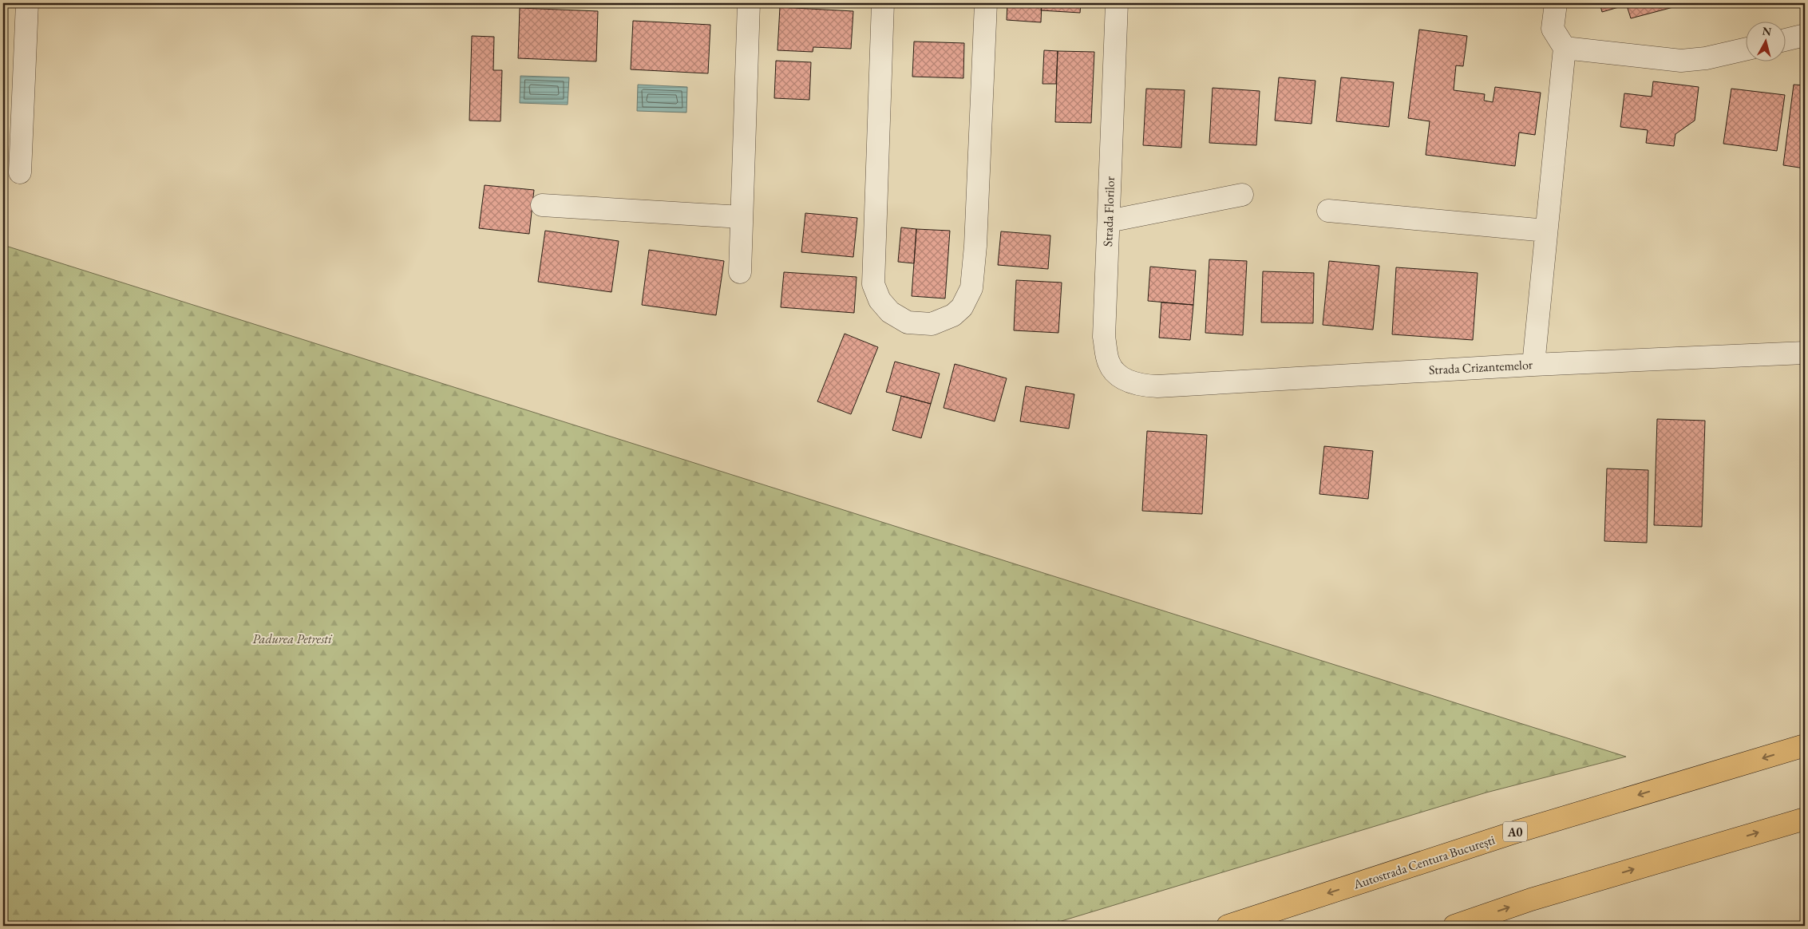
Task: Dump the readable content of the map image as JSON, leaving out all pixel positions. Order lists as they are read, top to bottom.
{
  "streets": {
    "highway": ["A0", "Autostrada Centura București"],
    "street": ["Strada Florilor", "Strada Crizantemelor"]
  },
  "crossings": [
    ["Strada Florilor", "Strada Crizantemelor"]
  ],
  "parks": ["Padurea Petresti"],
  "north": "top"
}
